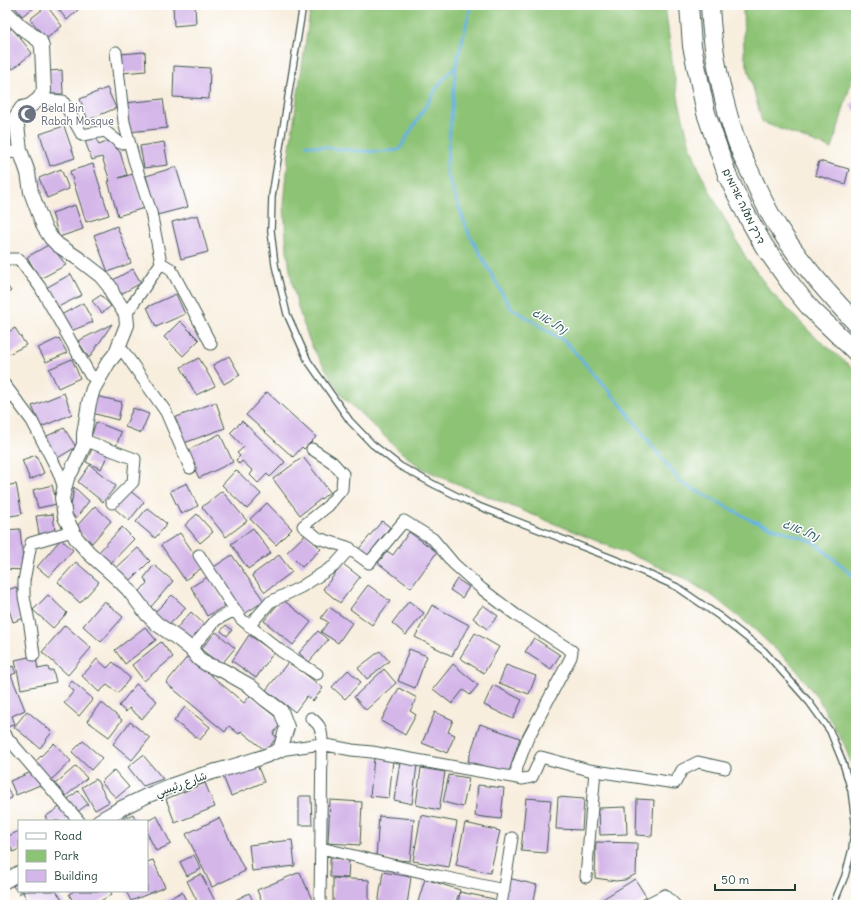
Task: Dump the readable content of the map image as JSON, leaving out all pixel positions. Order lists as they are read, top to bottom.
{
  "streets": {
    "highway": ["דרך מעלה אדומים"],
    "street": ["شارع رئيسي"]
  },
  "water": ["נחל אוג"],
  "places": {
    "mosque": ["Belal Bin Rabah Mosque"]
  },
  "legend": ["Road", "Park", "Building"],
  "scale_bar": "50 m"
}
